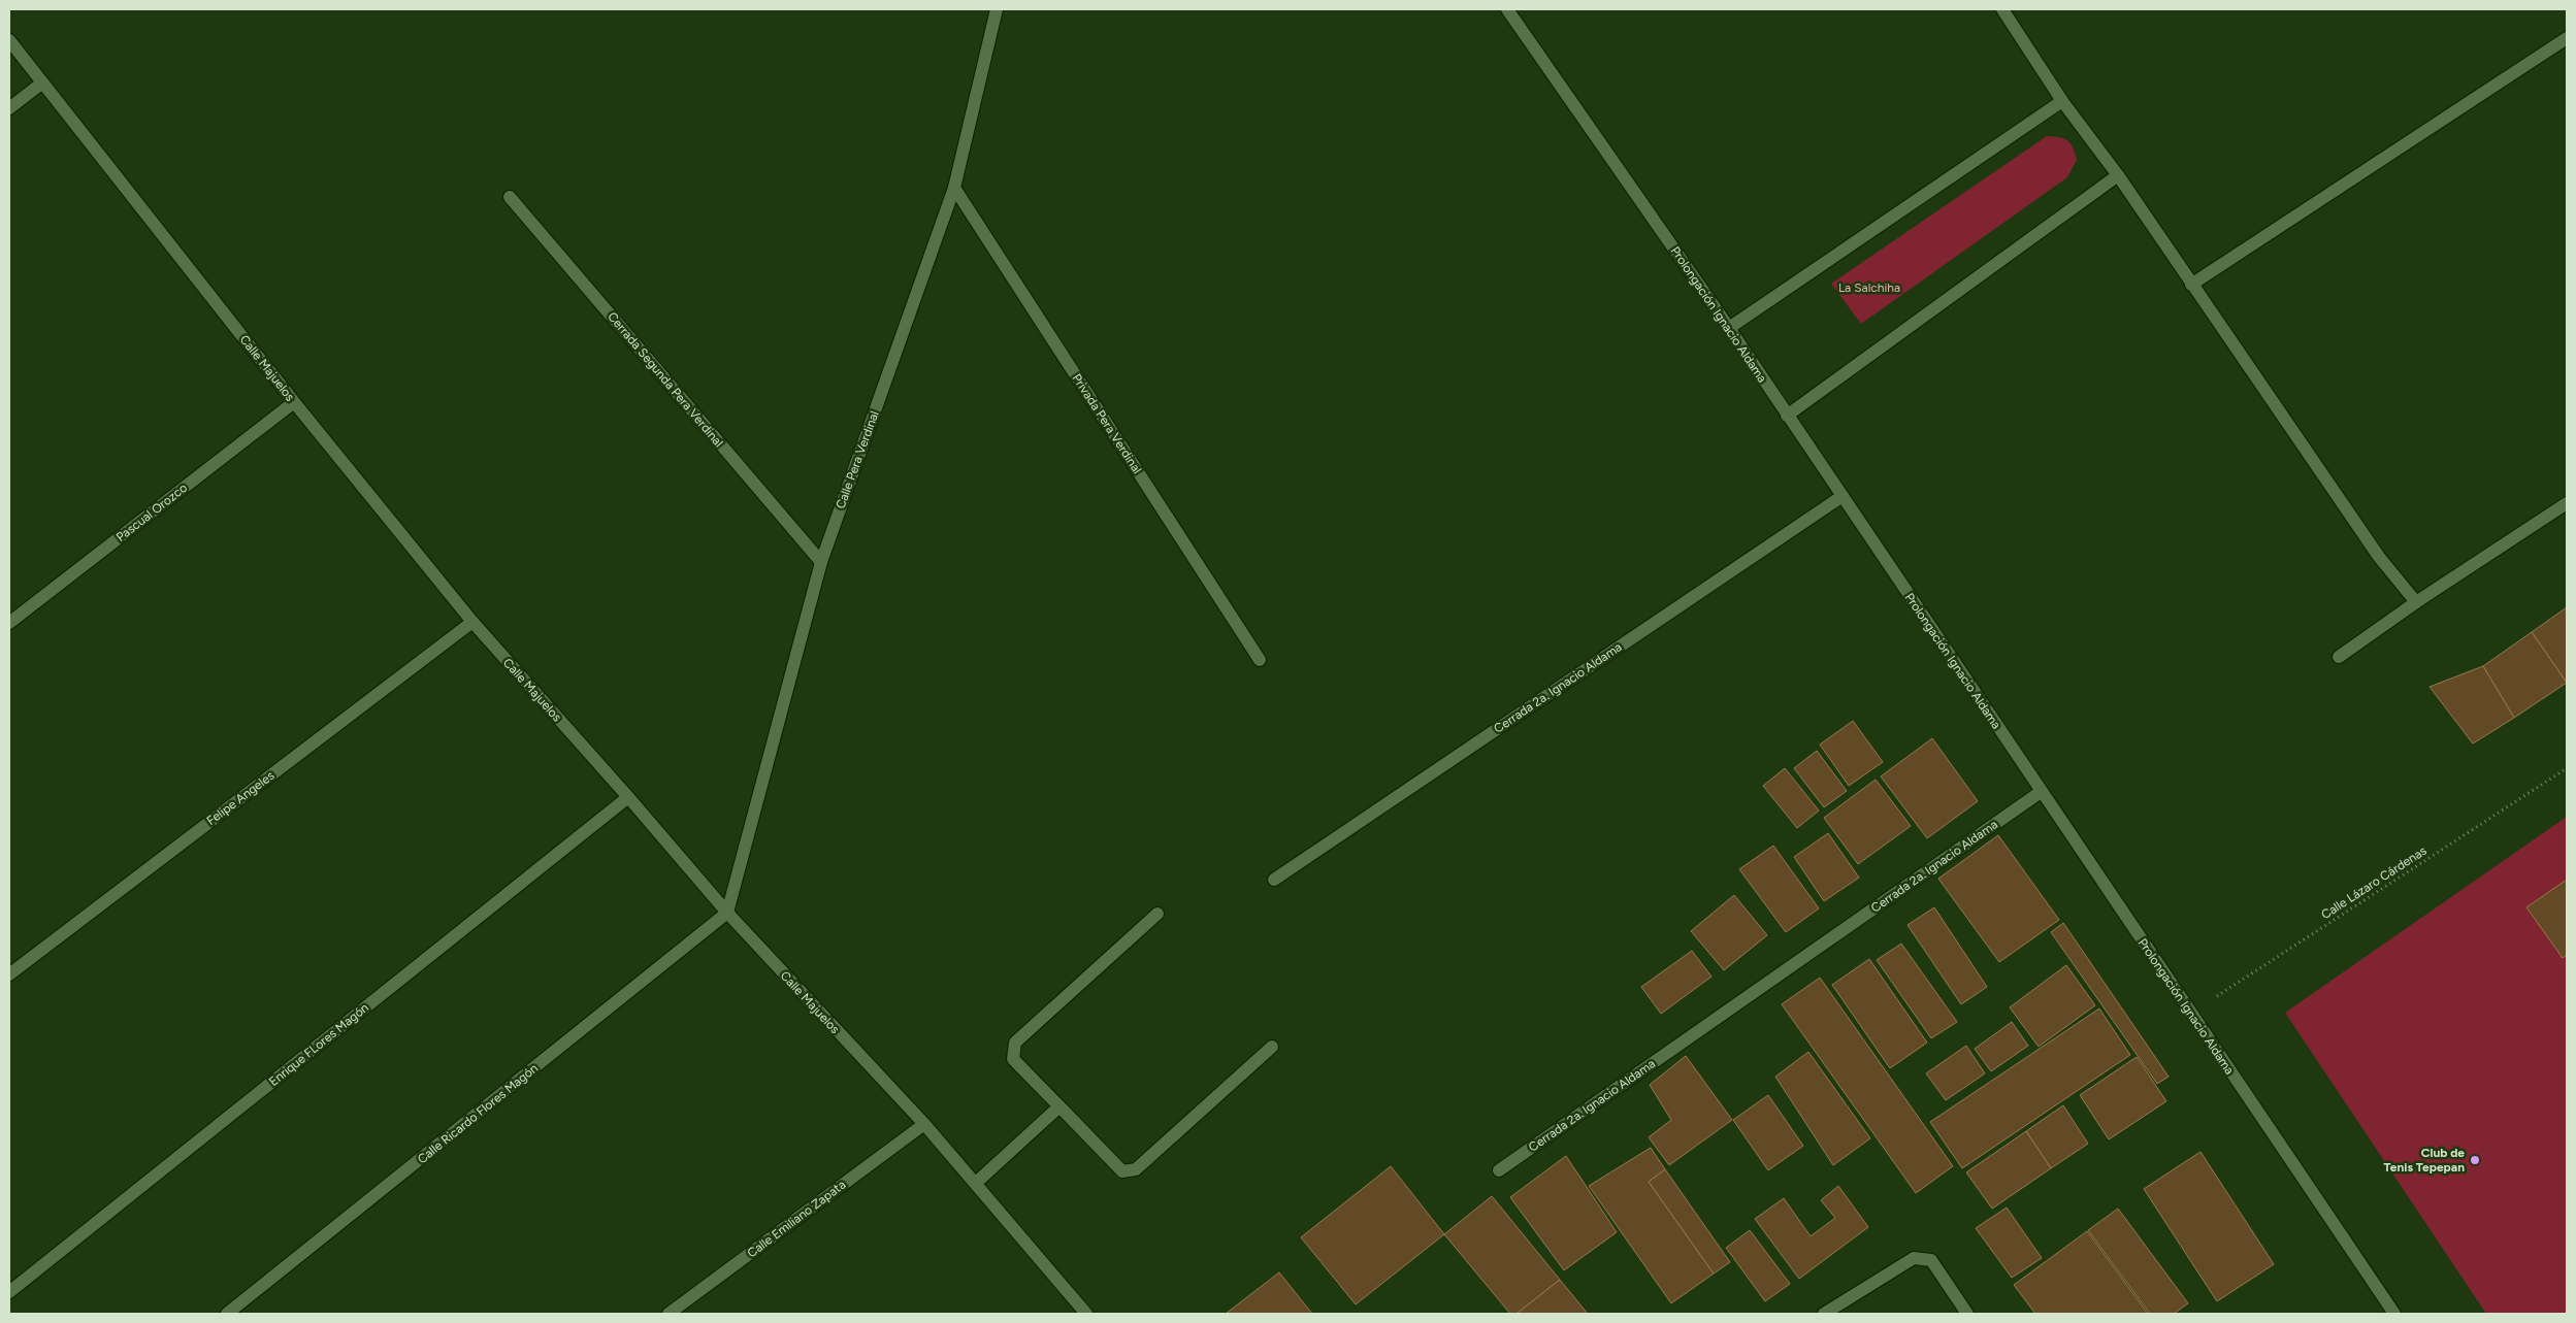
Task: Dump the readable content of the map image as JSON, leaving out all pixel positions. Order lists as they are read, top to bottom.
{
  "streets": {
    "street": [
      "Prolongación Ignacio Aldama",
      "Calle Majuelos",
      "Cerrada Segunda Pera Verdinal",
      "Privada Pera Verdinal",
      "Calle Pera Verdinal",
      "Pascual Orozco",
      "Cerrada 2a. Ignacio Aldama",
      "Felipe Angeles",
      "Enrique FLores Magón",
      "Calle Ricardo Flores Magón",
      "Calle Emiliano Zapata"
    ],
    "path": ["Calle Lázaro Cárdenas"]
  },
  "crossings": [
    ["Prolongación Ignacio Aldama", "Cerrada 2a. Ignacio Aldama"],
    ["Prolongación Ignacio Aldama", "Calle Lázaro Cárdenas"],
    ["Calle Majuelos", "Calle Pera Verdinal"],
    ["Calle Majuelos", "Pascual Orozco"],
    ["Calle Majuelos", "Felipe Angeles"],
    ["Calle Majuelos", "Enrique FLores Magón"],
    ["Calle Majuelos", "Calle Ricardo Flores Magón"],
    ["Calle Majuelos", "Calle Emiliano Zapata"],
    ["Cerrada Segunda Pera Verdinal", "Calle Pera Verdinal"],
    ["Privada Pera Verdinal", "Calle Pera Verdinal"],
    ["Calle Pera Verdinal", "Calle Ricardo Flores Magón"]
  ],
  "parks": ["La Salchiha"],
  "places": ["Club de Tenis Tepepan"]
}
